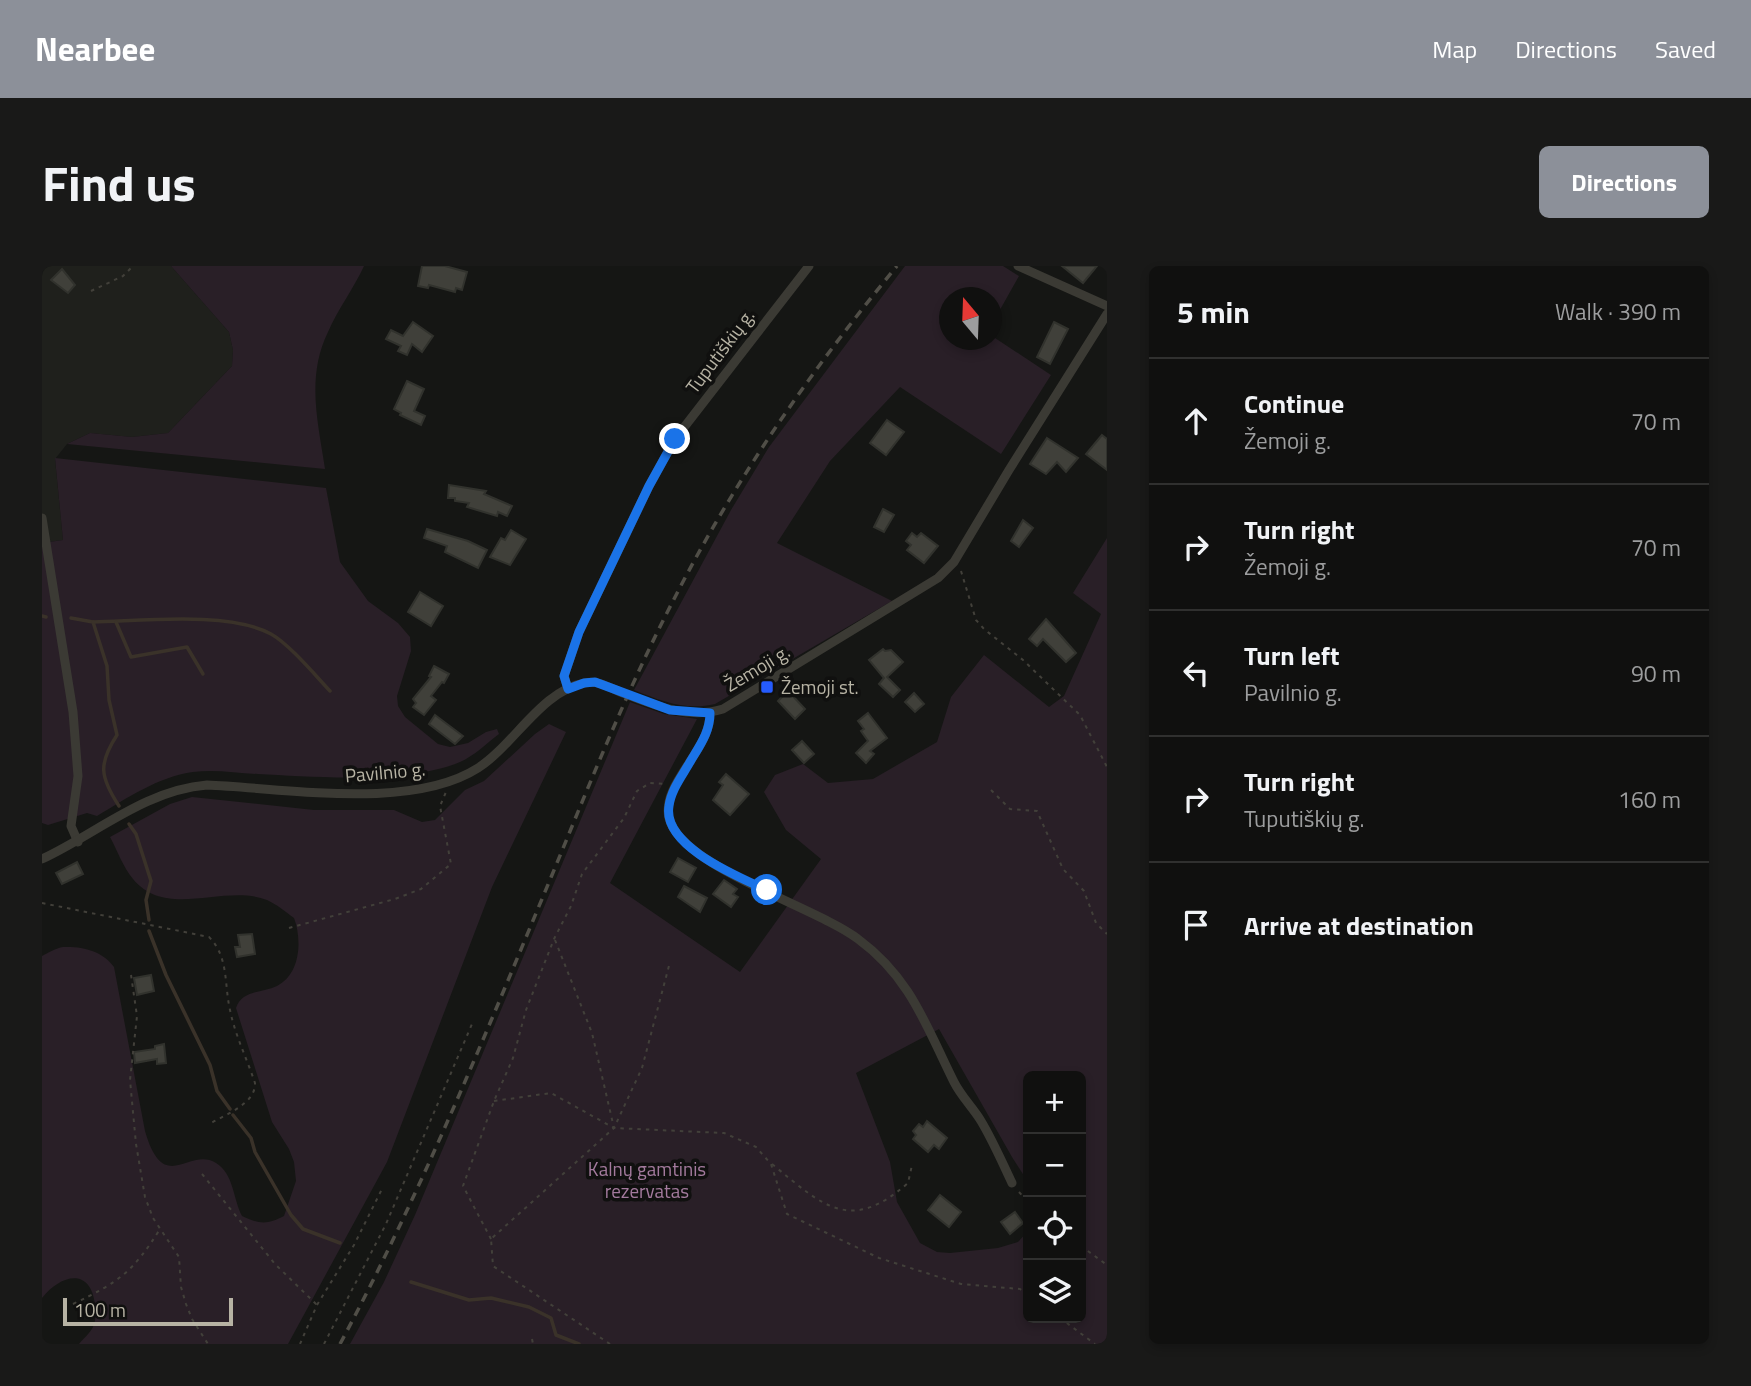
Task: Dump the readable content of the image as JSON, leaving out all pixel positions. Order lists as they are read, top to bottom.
{
  "streets": {
    "street": ["Tuputiškių g.", "Žemoji g.", "Pavilnio g."]
  },
  "crossings": [
    ["Tuputiškių g.", "Pavilnio g."],
    ["Žemoji g.", "Pavilnio g."]
  ],
  "parks": ["Kalnų gamtinis rezervatas"],
  "places": {
    "transit": ["Žemoji st."]
  },
  "scale_bar": "100 m",
  "north": "top",
  "page": {
    "header": "Nearbee",
    "nav": ["Map", "Directions", "Saved"],
    "title": "Find us",
    "buttons": "Directions",
    "heading": ["5 min", "Walk · 390 m"],
    "list": [
      ["Continue", "Žemoji g.", "70 m"],
      ["Turn right", "Žemoji g.", "70 m"],
      ["Turn left", "Pavilnio g.", "90 m"],
      ["Turn right", "Tuputiškių g.", "160 m"],
      "Arrive at destination"
    ],
    "map_buttons": ["+", "−"],
    "scale": "100 m"
  }
}
